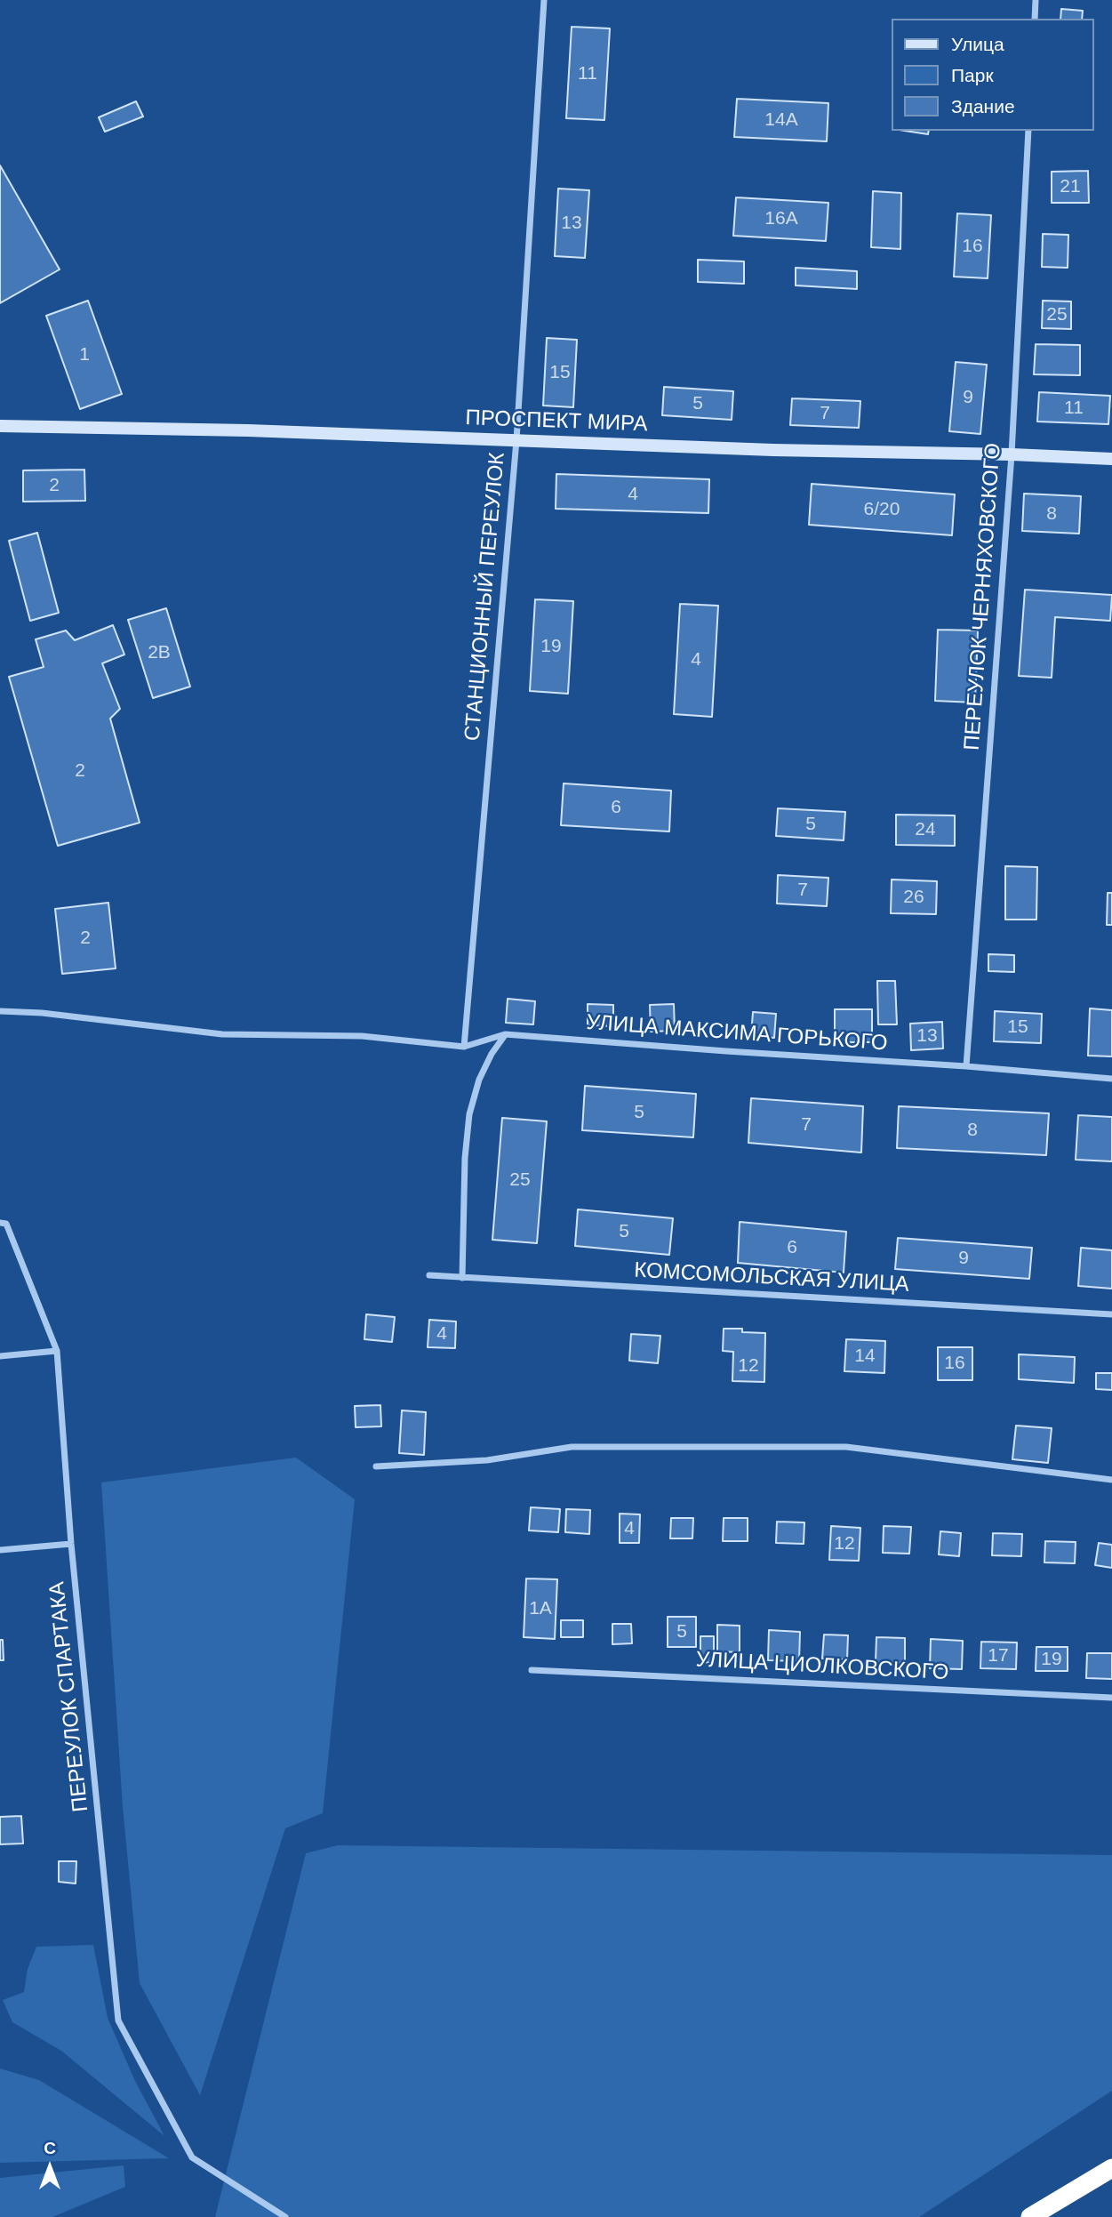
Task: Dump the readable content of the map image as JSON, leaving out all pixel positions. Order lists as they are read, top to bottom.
{
  "streets": {
    "street": [
      "ПРОСПЕКТ МИРА",
      "СТАНЦИОННЫЙ ПЕРЕУЛОК",
      "ПЕРЕУЛОК ЧЕРНЯХОВСКОГО",
      "УЛИЦА МАКСИМА ГОРЬКОГО",
      "КОМСОМОЛЬСКАЯ УЛИЦА",
      "УЛИЦА ЦИОЛКОВСКОГО",
      "ПЕРЕУЛОК СПАРТАКА"
    ]
  },
  "crossings": [
    ["ПРОСПЕКТ МИРА", "СТАНЦИОННЫЙ ПЕРЕУЛОК"],
    ["ПРОСПЕКТ МИРА", "ПЕРЕУЛОК ЧЕРНЯХОВСКОГО"],
    ["СТАНЦИОННЫЙ ПЕРЕУЛОК", "УЛИЦА МАКСИМА ГОРЬКОГО"],
    ["ПЕРЕУЛОК ЧЕРНЯХОВСКОГО", "УЛИЦА МАКСИМА ГОРЬКОГО"]
  ],
  "house_numbers": [
    "11",
    "14А",
    "21",
    "16А",
    "13",
    "16",
    "25",
    "1",
    "15",
    "9",
    "5",
    "11",
    "7",
    "2",
    "4",
    "6/20",
    "8",
    "19",
    "2В",
    "4",
    "2",
    "6",
    "5",
    "24",
    "7",
    "26",
    "2",
    "15",
    "13",
    "5",
    "7",
    "8",
    "25",
    "5",
    "6",
    "9",
    "4",
    "14",
    "16",
    "12",
    "4",
    "12",
    "1А",
    "5",
    "17",
    "19"
  ],
  "legend": ["Улица", "Парк", "Здание"],
  "north": "top"
}
